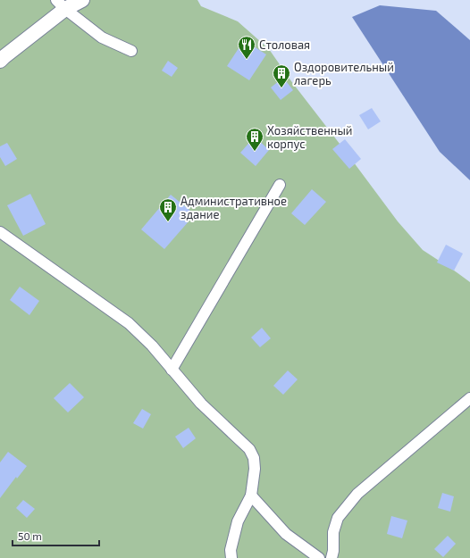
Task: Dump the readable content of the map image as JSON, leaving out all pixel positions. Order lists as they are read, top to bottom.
{
  "places": {
    "restaurant": ["Столовая"],
    "building": ["Оздоровительный лагерь", "Хозяйственный корпус", "Административное здание"]
  },
  "scale_bar": "50 m"
}
